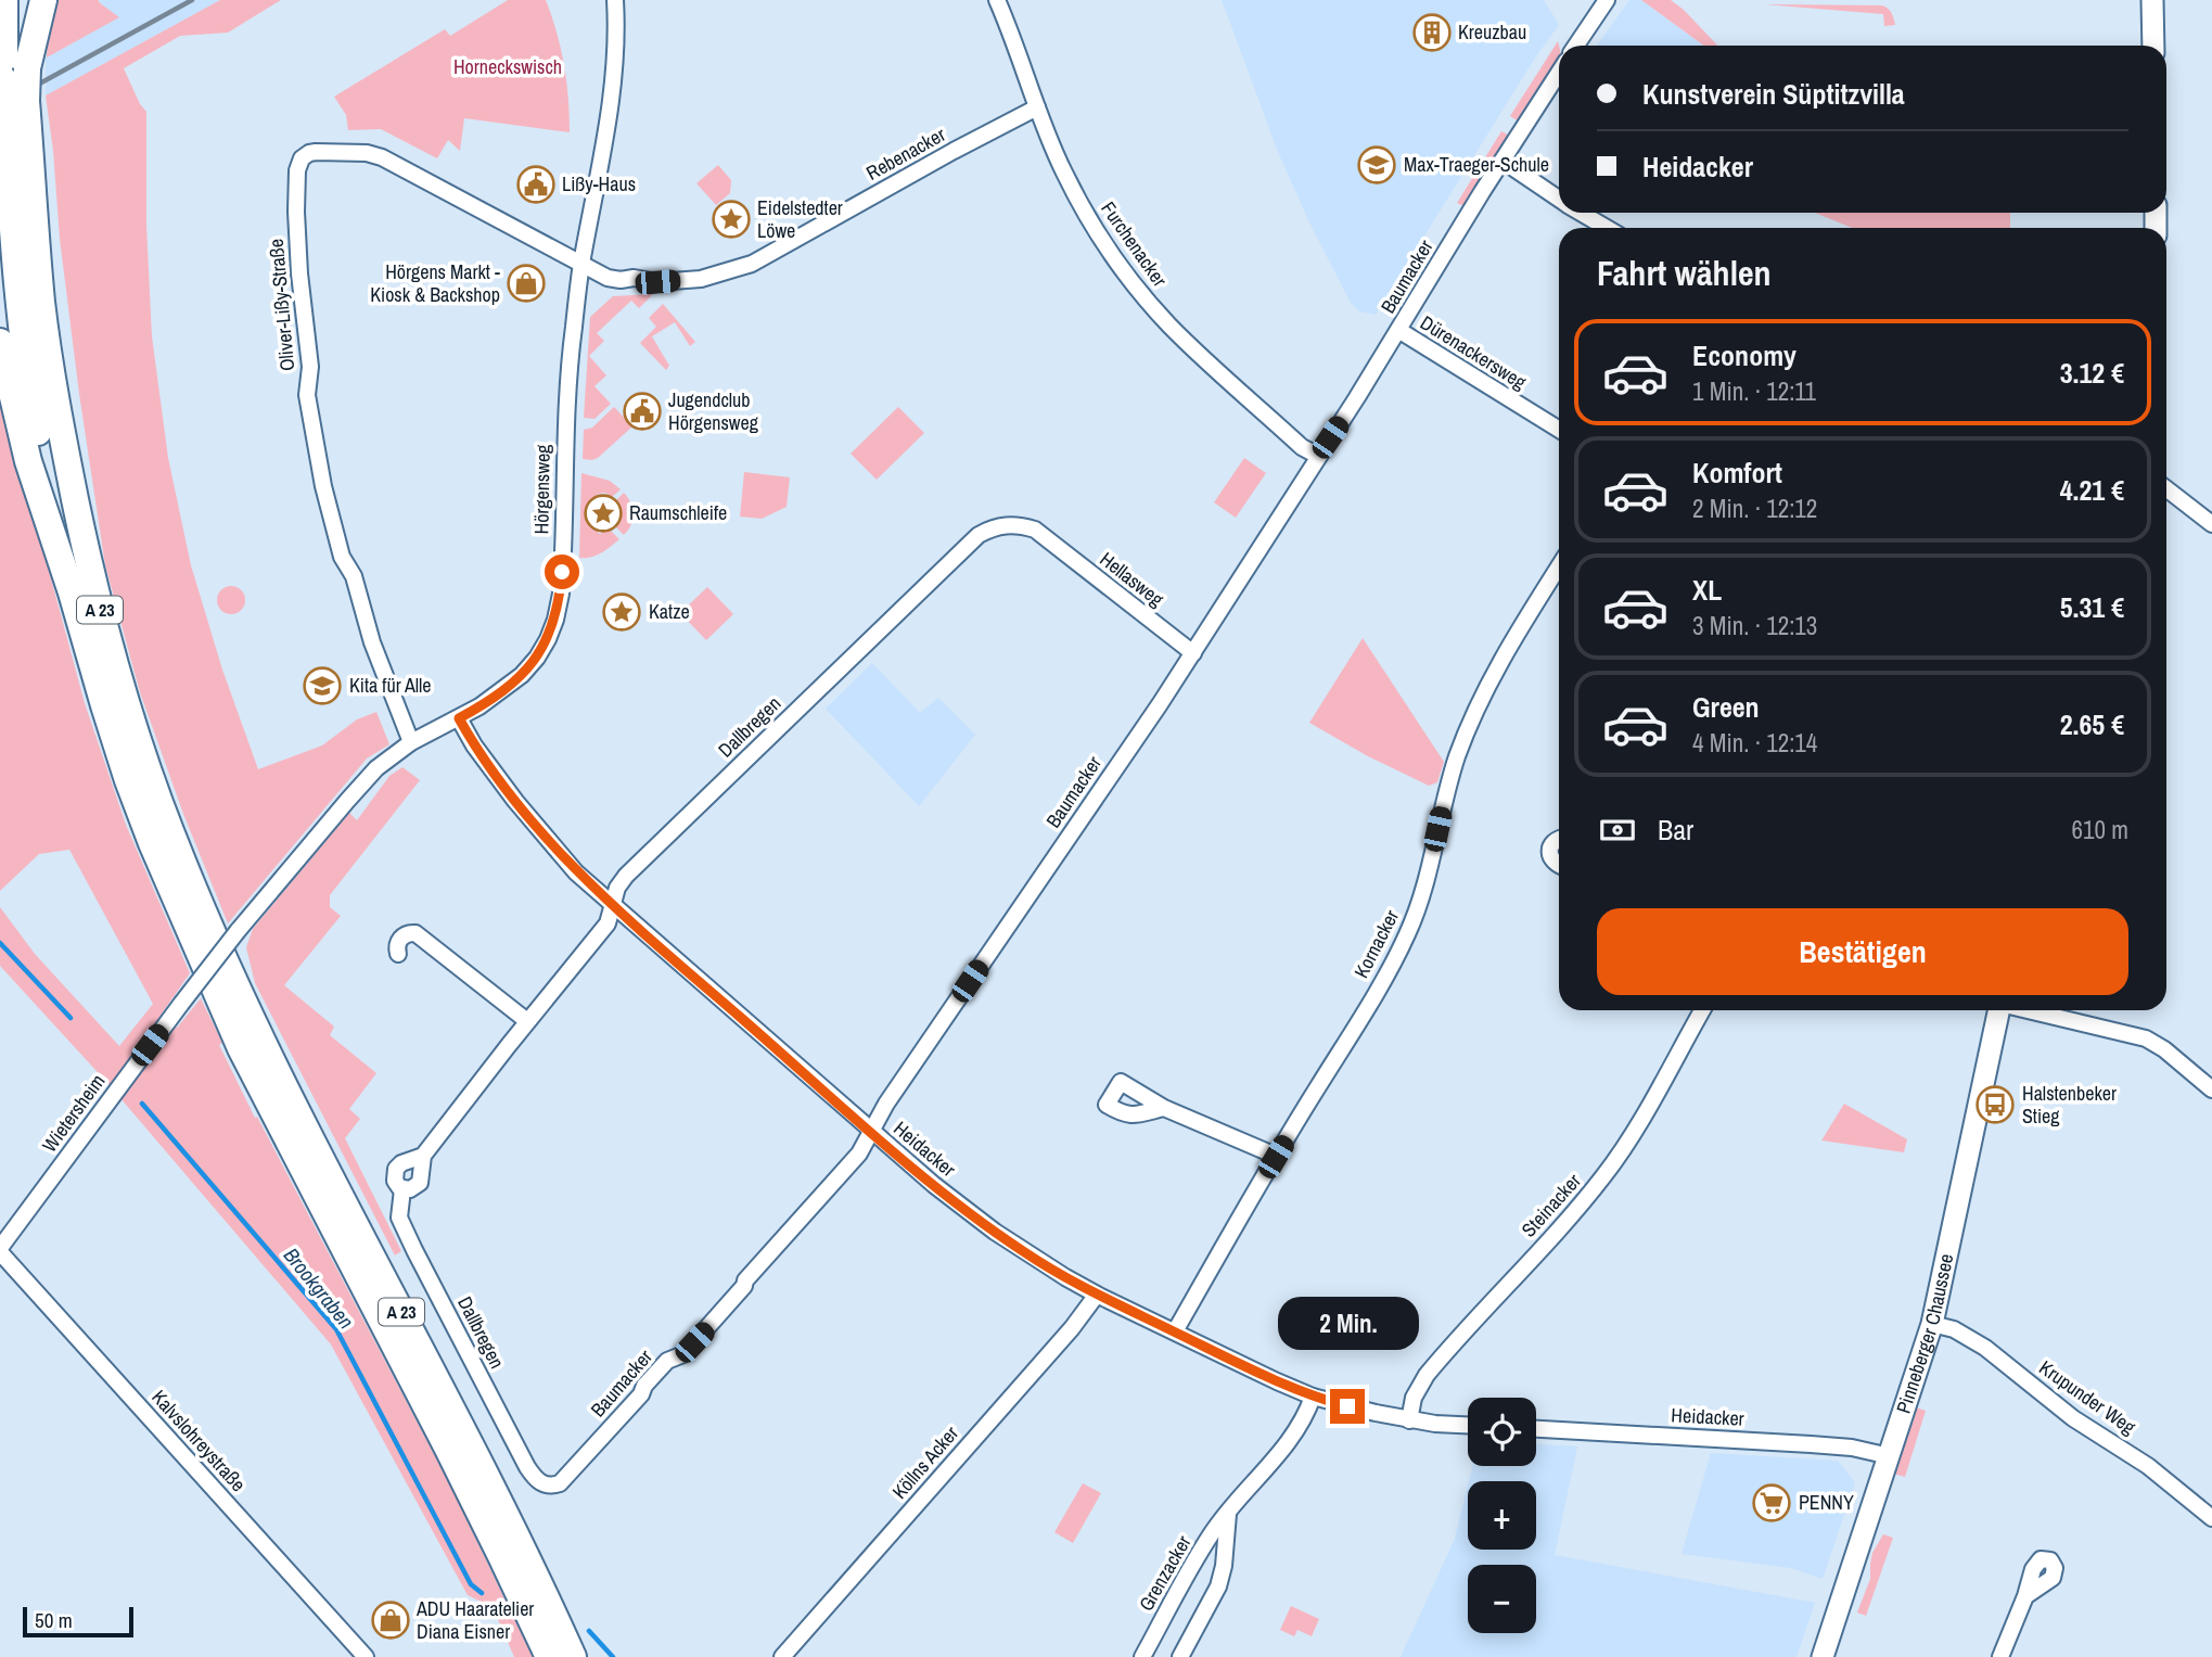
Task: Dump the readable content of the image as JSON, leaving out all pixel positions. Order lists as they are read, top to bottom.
{
  "streets": {
    "highway": ["A 23"],
    "main road": ["Pinneberger Chaussee"],
    "street": [
      "Rebenacker",
      "Furchenacker",
      "Baumacker",
      "Oliver-Lißy-Straße",
      "Dürenackersweg",
      "Hörgensweg",
      "Hellasweg",
      "Dallbregen",
      "Kornacker",
      "Wietersheim",
      "Heidacker",
      "Steinacker",
      "Krupunder Weg",
      "Kalvslohreystraße",
      "Köllns Acker",
      "Grenzacker"
    ]
  },
  "crossings": [
    ["Rebenacker", "Furchenacker"],
    ["Rebenacker", "Oliver-Lißy-Straße"],
    ["Rebenacker", "Hörgensweg"],
    ["Furchenacker", "Baumacker"],
    ["Baumacker", "Dürenackersweg"],
    ["Baumacker", "Hellasweg"],
    ["Baumacker", "Dallbregen"],
    ["Baumacker", "Heidacker"],
    ["Oliver-Lißy-Straße", "Hörgensweg"],
    ["Hörgensweg", "Wietersheim"],
    ["Hörgensweg", "Heidacker"],
    ["Hellasweg", "Dallbregen"],
    ["Dallbregen", "Heidacker"],
    ["Kornacker", "Heidacker"],
    ["Wietersheim", "Kalvslohreystraße"],
    ["Heidacker", "Steinacker"],
    ["Heidacker", "Pinneberger Chaussee"],
    ["Heidacker", "Köllns Acker"],
    ["Heidacker", "Grenzacker"],
    ["Pinneberger Chaussee", "Krupunder Weg"]
  ],
  "water": ["Brookgraben"],
  "parks": ["Horneckswisch"],
  "places": {
    "building": ["Kreuzbau"],
    "school or university": ["Max-Traeger-Schule", "Kita für Alle"],
    "public building": ["Lißy-Haus", "Jugendclub Hörgensweg"],
    "place": ["Eidelstedter Löwe", "Raumschleife", "Katze"],
    "shop": ["Hörgens Markt - Kiosk & Backshop", "ADU Haaratelier Diana Eisner"],
    "bus stop": ["Halstenbeker Stieg"],
    "supermarket": ["PENNY"]
  },
  "scale_bar": "50 m",
  "page": {
    "banner": ["Kunstverein Süptitzvilla", "Heidacker"],
    "heading": "Fahrt wählen",
    "list": [
      {
        "name": "Economy",
        "note": "1 Min. · 12:11",
        "value": "3.12 €"
      },
      {
        "name": "Komfort",
        "note": "2 Min. · 12:12",
        "value": "4.21 €"
      },
      {
        "name": "XL",
        "note": "3 Min. · 12:13",
        "value": "5.31 €"
      },
      {
        "name": "Green",
        "note": "4 Min. · 12:14",
        "value": "2.65 €"
      }
    ],
    "pay": ["Bar", "610 m"],
    "buttons": "Bestätigen",
    "bubble": "2 Min.",
    "map_buttons": ["+", "−"],
    "scale": "50 m"
  }
}
